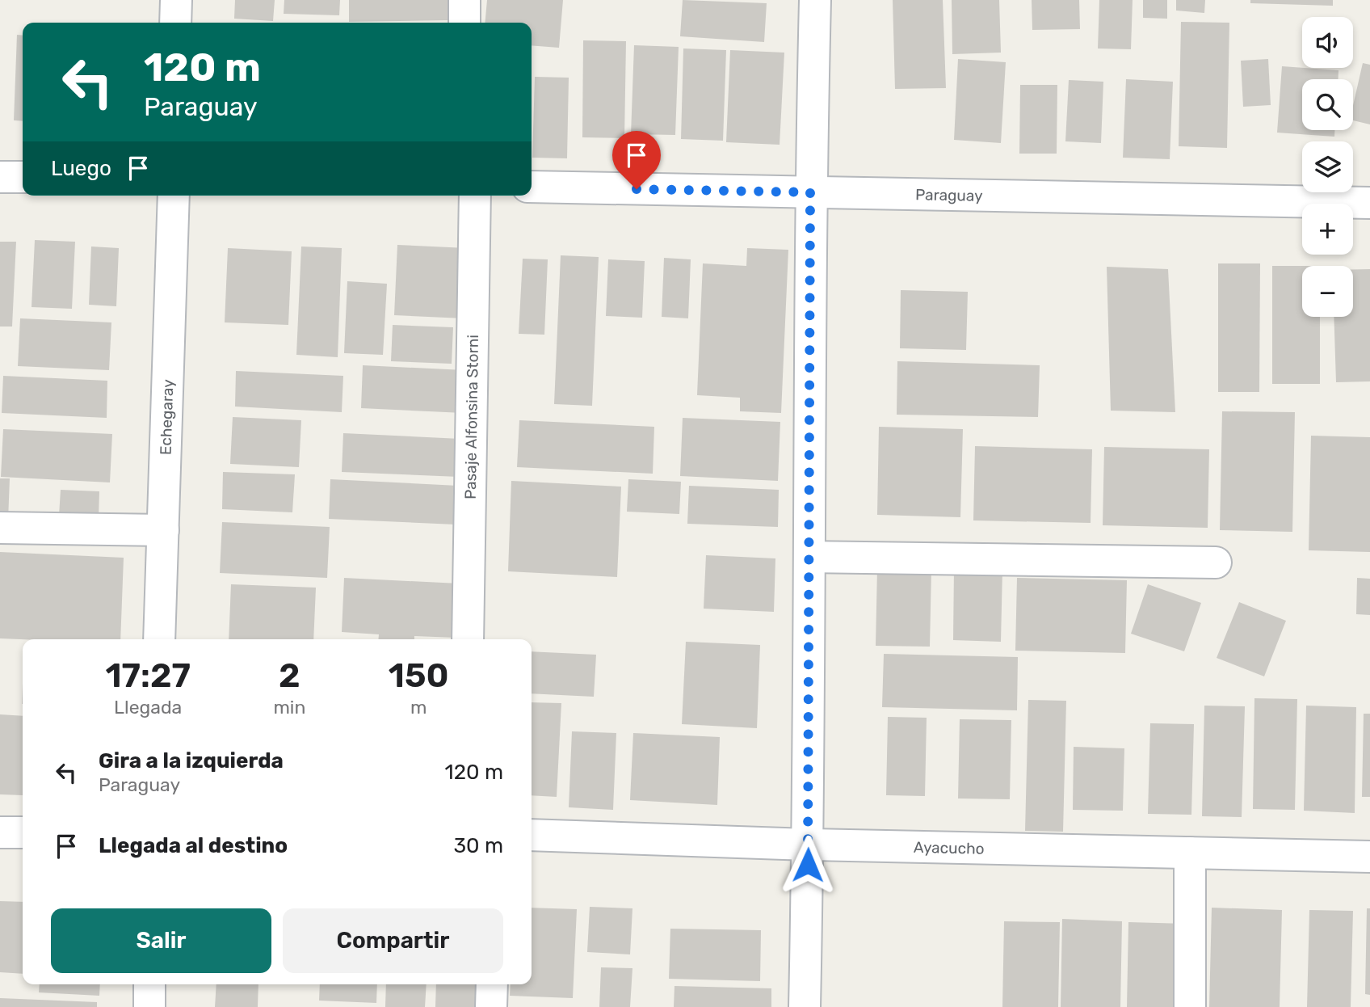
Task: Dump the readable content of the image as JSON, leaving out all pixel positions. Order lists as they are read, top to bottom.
{
  "streets": {
    "street": [
      "Paraguay",
      "Echegaray",
      "Pasaje Alfonsina Storni",
      "Ayacucho"
    ]
  },
  "page": {
    "map_buttons": ["+", "−"],
    "turn": ["120 m", "Paraguay"],
    "then": "Luego",
    "eta": [
      "17:27",
      "Llegada",
      "2",
      "min",
      "150",
      "m"
    ],
    "list": [
      {
        "name": "Gira a la izquierda",
        "note": "Paraguay",
        "value": "120 m"
      },
      {
        "name": "Llegada al destino",
        "value": "30 m"
      }
    ],
    "buttons": ["Salir", "Compartir"]
  }
}
